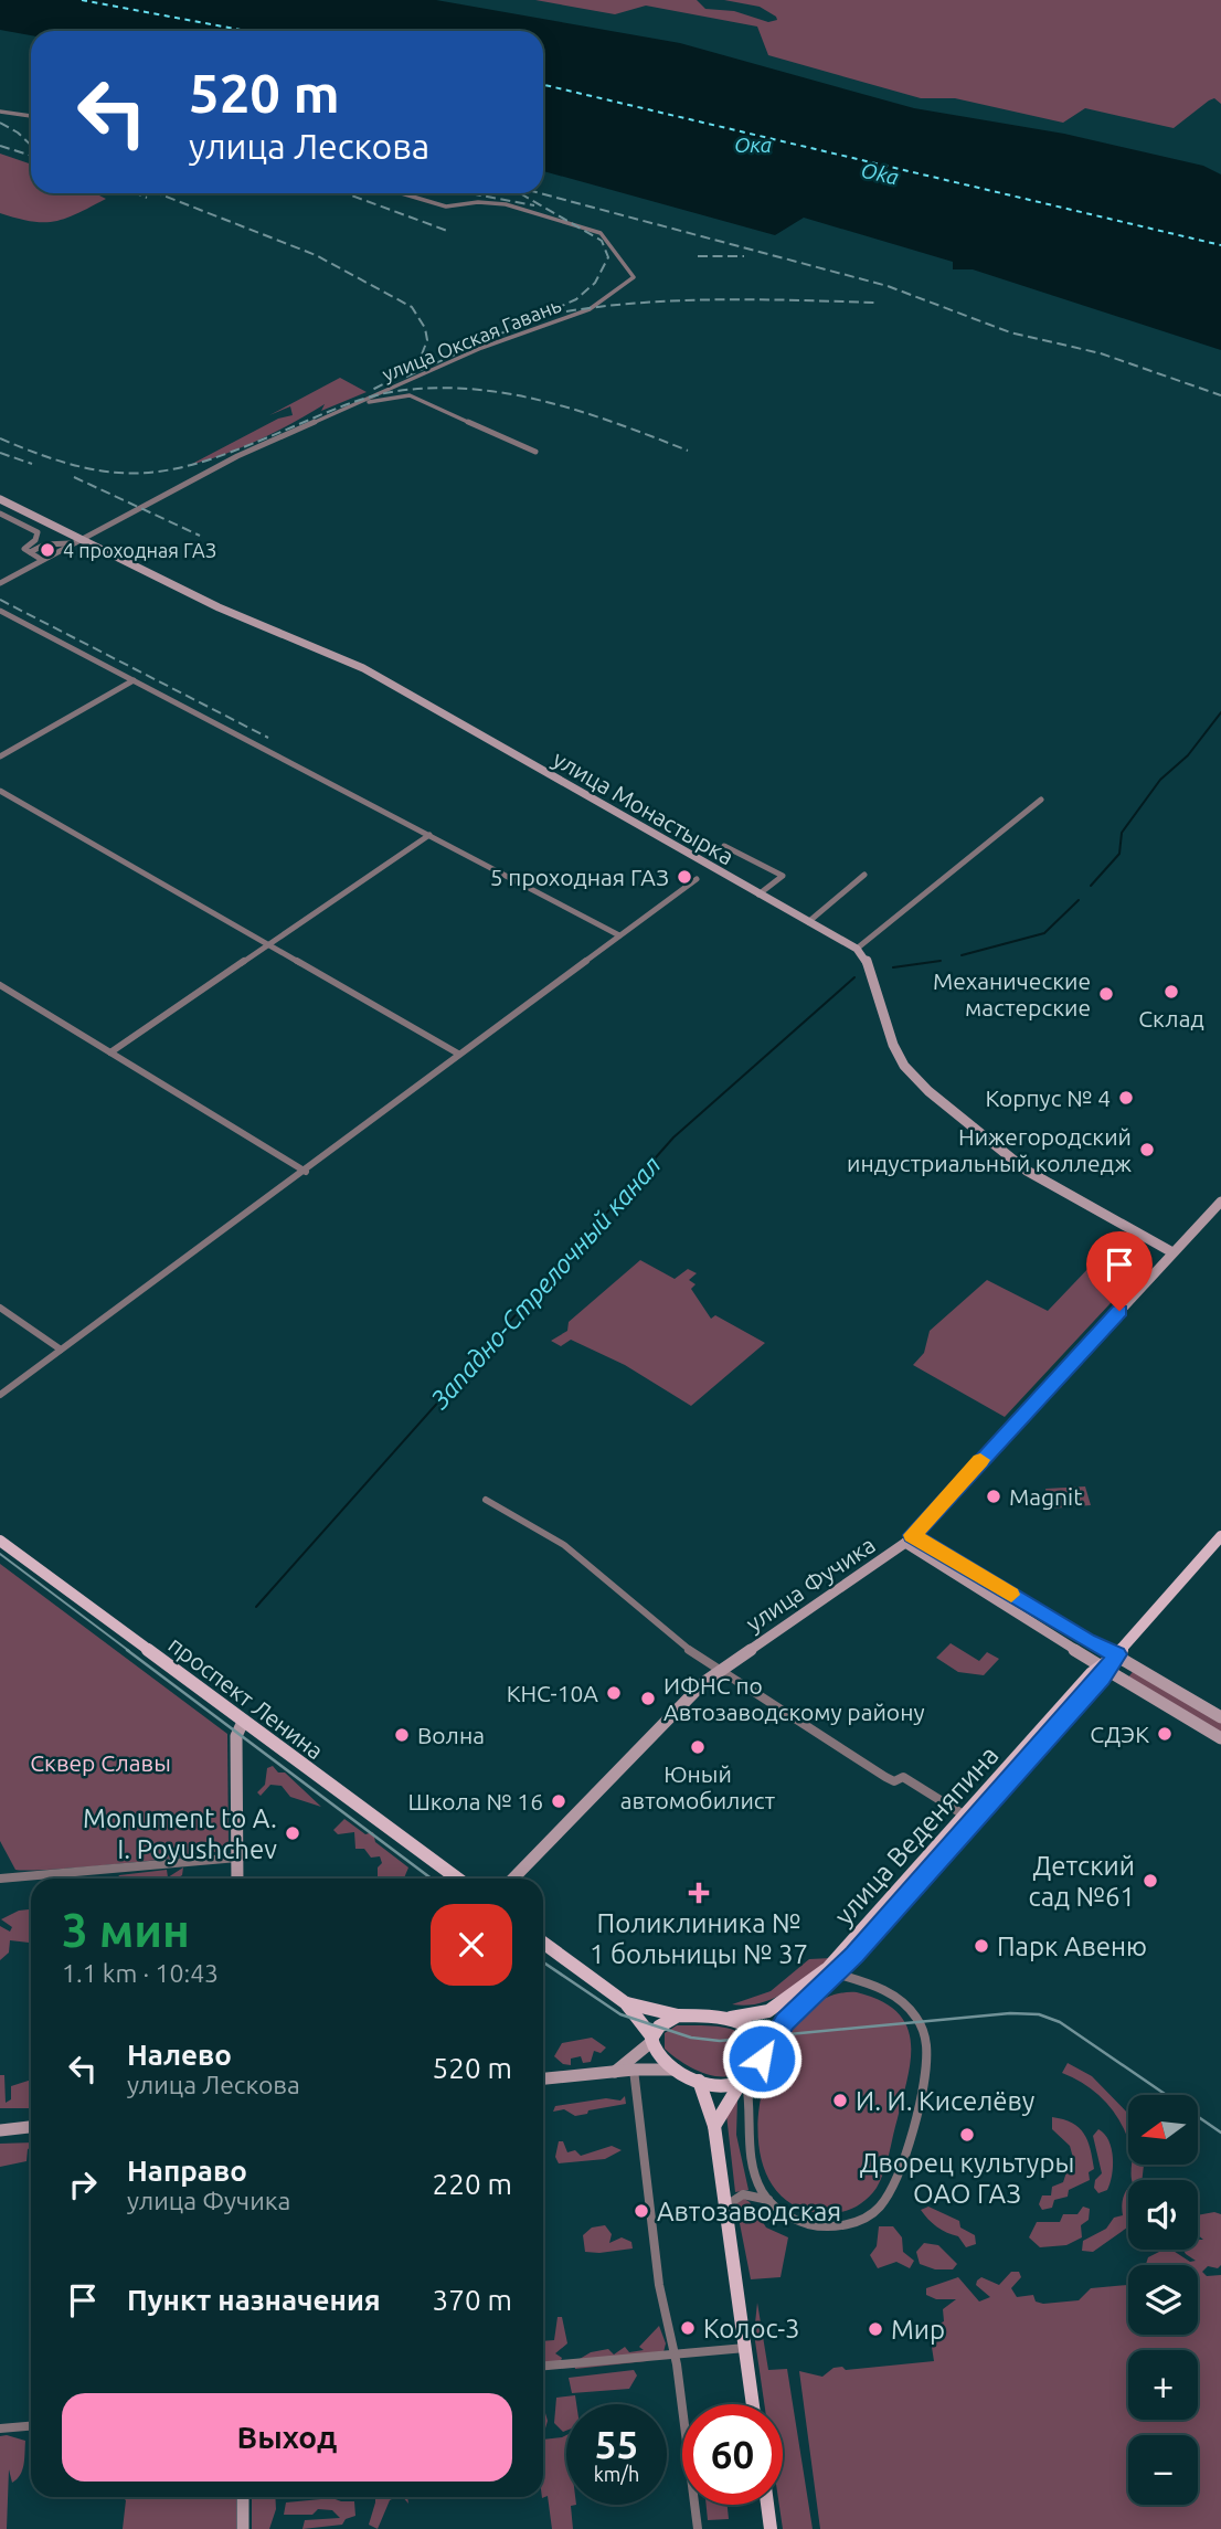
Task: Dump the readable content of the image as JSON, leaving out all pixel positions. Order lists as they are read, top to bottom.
{
  "streets": {
    "main road": ["проспект Ленина", "улица Веденяпина"],
    "street": ["улица Окская Гавань", "улица Монастырка", "улица Фучика"]
  },
  "crossings": [
    ["улица Окская Гавань", "улица Монастырка"]
  ],
  "water": ["Ока", "Oka", "Западно-Стрелочный канал"],
  "parks": ["Сквер Славы"],
  "places": {
    "other": [
      "4 проходная ГАЗ",
      "5 проходная ГАЗ",
      "Склад",
      "Механические мастерские",
      "Корпус № 4",
      "Нижегородский индустриальный колледж",
      "Magnit",
      "КНС-10А",
      "ИФНС по Автозаводскому району",
      "СДЭК",
      "Волна",
      "Юный автомобилист",
      "Школа № 16",
      "Monument to A. I. Poyushchev",
      "Детский сад №61",
      "Парк Авеню",
      "И. И. Киселёву",
      "Дворец культуры ОАО ГАЗ",
      "Автозаводская",
      "Колос-3",
      "Мир"
    ],
    "health": ["Поликлиника № 1 больницы № 37"]
  },
  "north": "left",
  "page": {
    "turn": ["520 m", "улица Лескова"],
    "heading": ["3 мин", "1.1 km · 10:43"],
    "list": [
      {
        "name": "Налево",
        "note": "улица Лескова",
        "value": "520 m"
      },
      {
        "name": "Направо",
        "note": "улица Фучика",
        "value": "220 m"
      },
      {
        "name": "Пункт назначения",
        "value": "370 m"
      }
    ],
    "map_buttons": ["+", "−"],
    "buttons": "Выход",
    "speed": "55 km/h",
    "limit": "60"
  }
}
